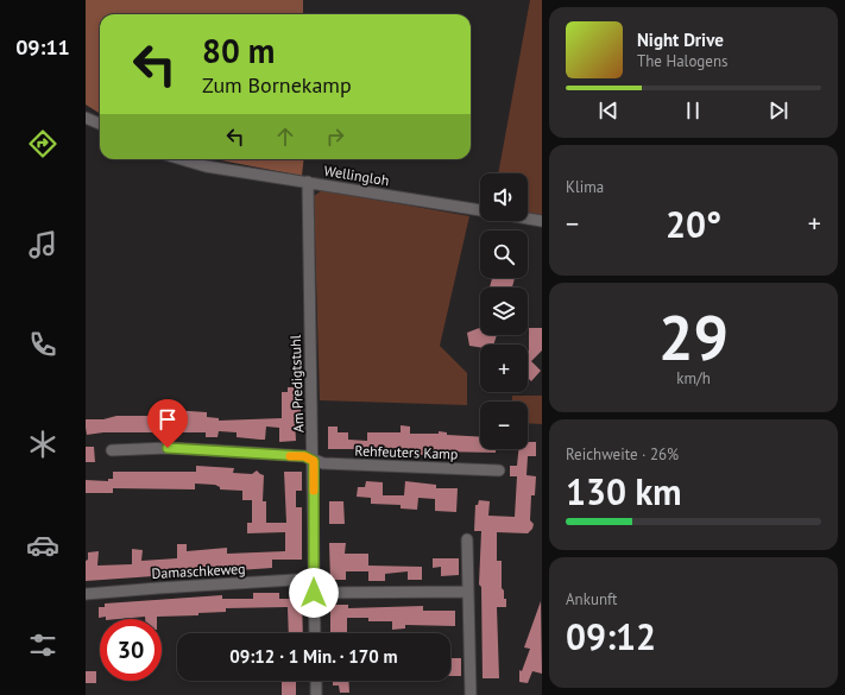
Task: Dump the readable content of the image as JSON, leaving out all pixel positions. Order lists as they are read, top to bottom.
{
  "streets": {
    "street": [
      "Wellingloh",
      "Am Predigtstuhl",
      "Rehfeuters Kamp",
      "Damaschkeweg"
    ]
  },
  "crossings": [
    ["Wellingloh", "Am Predigtstuhl"],
    ["Am Predigtstuhl", "Rehfeuters Kamp"],
    ["Am Predigtstuhl", "Damaschkeweg"]
  ],
  "page": {
    "tabs": "09:11",
    "turn": ["80 m", "Zum Bornekamp"],
    "song": ["Night Drive", "The Halogens"],
    "tile": [
      "Klima",
      ["29", "km/h"],
      ["Reichweite · 26%", "130 km"],
      ["Ankunft", "09:12"]
    ],
    "map_buttons": ["+", "−"],
    "heat": ["−", "20°", "+"],
    "limit": "30",
    "trip": "09:12 · 1 Min. · 170 m"
  }
}
